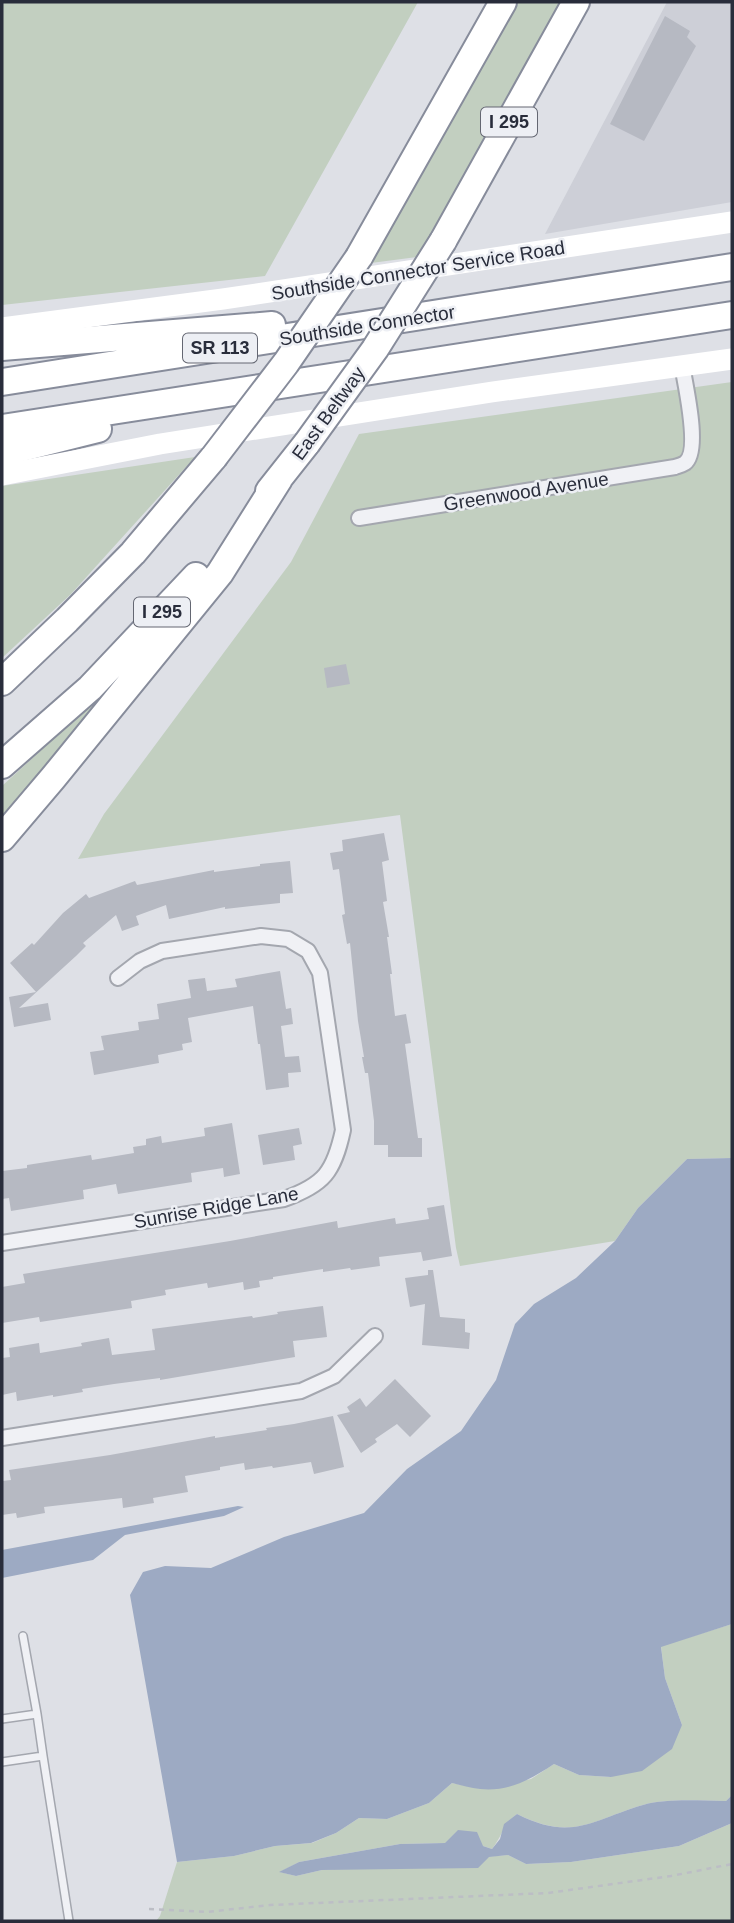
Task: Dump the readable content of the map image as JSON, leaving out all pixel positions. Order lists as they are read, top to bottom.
{
  "streets": {
    "highway": [
      "I 295",
      "Southside Connector",
      "SR 113",
      "East Beltway"
    ],
    "street": ["Southside Connector Service Road", "Greenwood Avenue", "Sunrise Ridge Lane"]
  }
}
